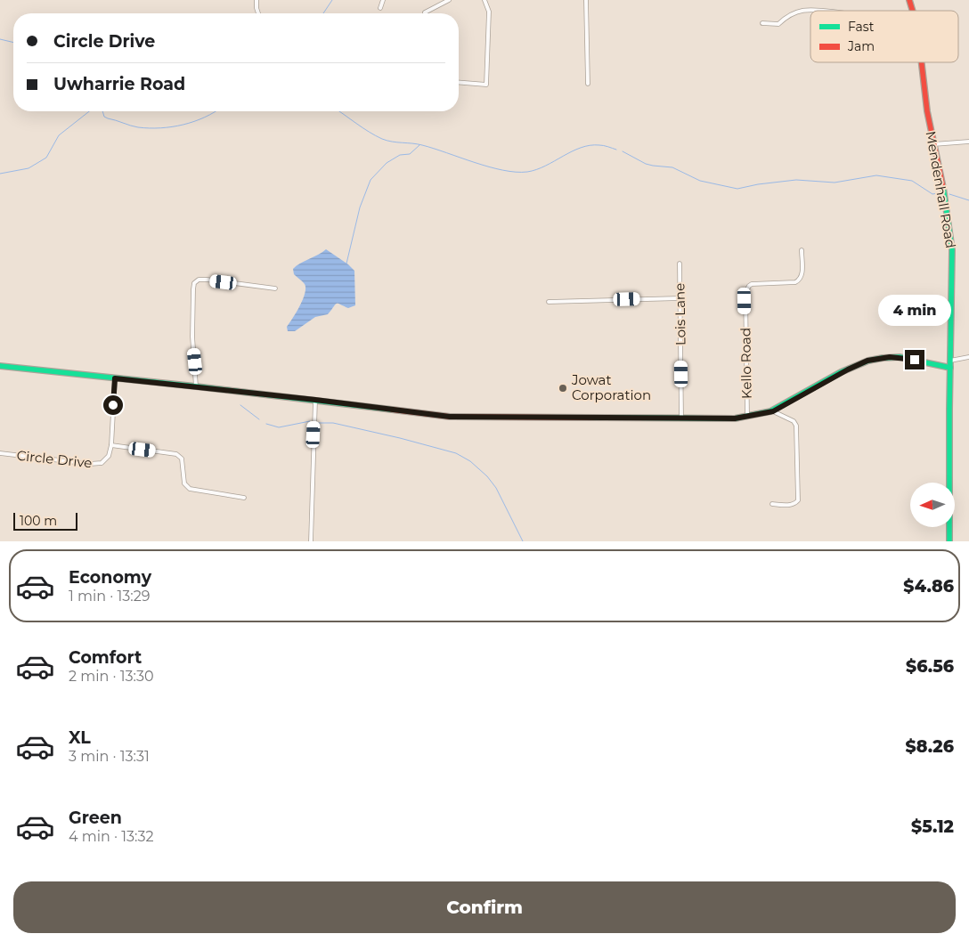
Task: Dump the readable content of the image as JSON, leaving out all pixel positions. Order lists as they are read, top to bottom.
{
  "streets": {
    "street": [
      "Mendenhall Road",
      "Lois Lane",
      "Kello Road",
      "Circle Drive"
    ]
  },
  "places": ["Jowat Corporation"],
  "legend": ["Fast", "Jam"],
  "scale_bar": "100 m",
  "north": "left",
  "page": {
    "banner": ["Circle Drive", "Uwharrie Road"],
    "bubble": "4 min",
    "scale": "100 m",
    "list": [
      {
        "name": "Economy",
        "note": "1 min · 13:29",
        "value": "$4.86"
      },
      {
        "name": "Comfort",
        "note": "2 min · 13:30",
        "value": "$6.56"
      },
      {
        "name": "XL",
        "note": "3 min · 13:31",
        "value": "$8.26"
      },
      {
        "name": "Green",
        "note": "4 min · 13:32",
        "value": "$5.12"
      }
    ],
    "buttons": "Confirm"
  }
}
